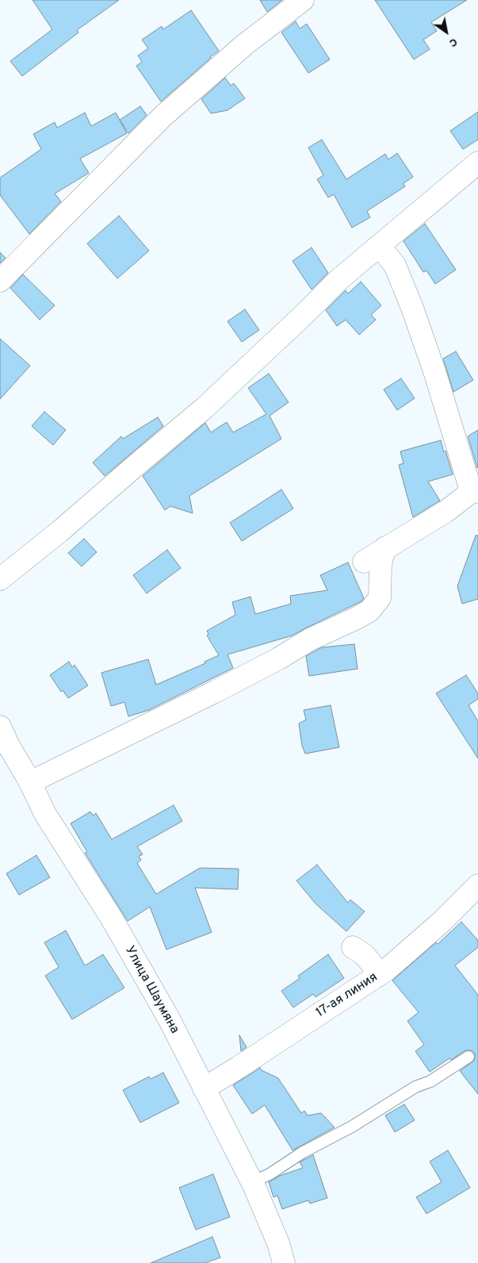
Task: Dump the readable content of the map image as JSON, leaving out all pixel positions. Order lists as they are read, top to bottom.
{
  "streets": {
    "street": ["Улица Шаумяна", "17-ая линия"]
  },
  "crossings": [
    ["Улица Шаумяна", "17-ая линия"]
  ],
  "north": "bottom right"
}
